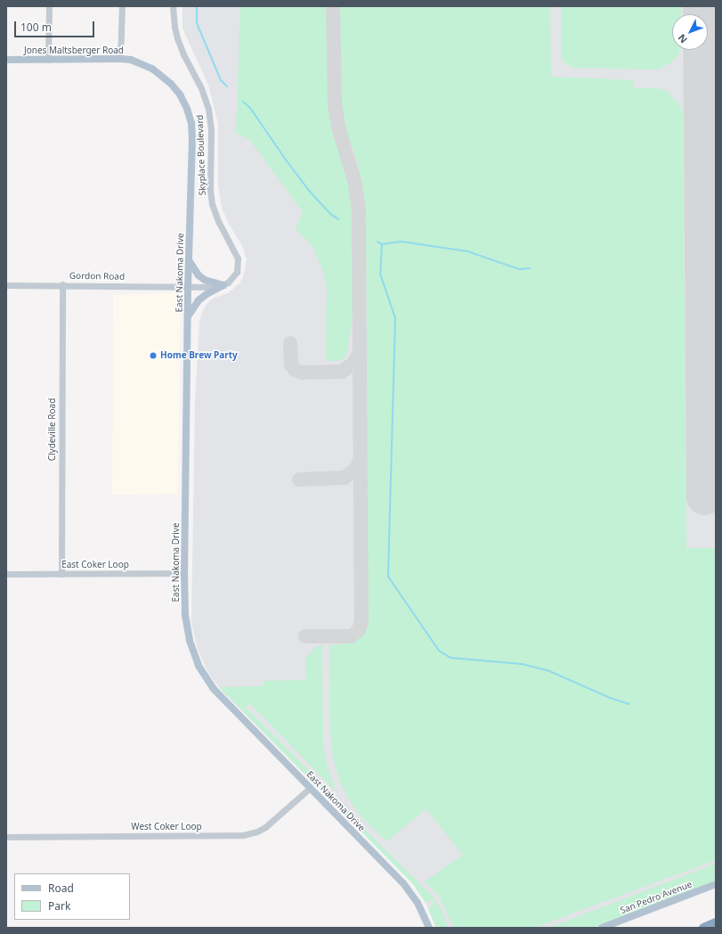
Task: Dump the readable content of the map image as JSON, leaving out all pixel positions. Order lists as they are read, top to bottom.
{
  "streets": {
    "main road": ["Jones Maltsberger Road", "East Nakoma Drive", "San Pedro Avenue"],
    "street": [
      "Skyplace Boulevard",
      "Gordon Road",
      "Clydeville Road",
      "East Coker Loop",
      "West Coker Loop"
    ]
  },
  "crossings": [
    ["Jones Maltsberger Road", "East Nakoma Drive"],
    ["East Nakoma Drive", "Gordon Road"],
    ["East Nakoma Drive", "East Coker Loop"],
    ["East Nakoma Drive", "West Coker Loop"],
    ["Gordon Road", "Clydeville Road"],
    ["Clydeville Road", "East Coker Loop"]
  ],
  "places": ["Home Brew Party"],
  "legend": ["Road", "Park"],
  "scale_bar": "100 m",
  "north": "bottom left"
}
